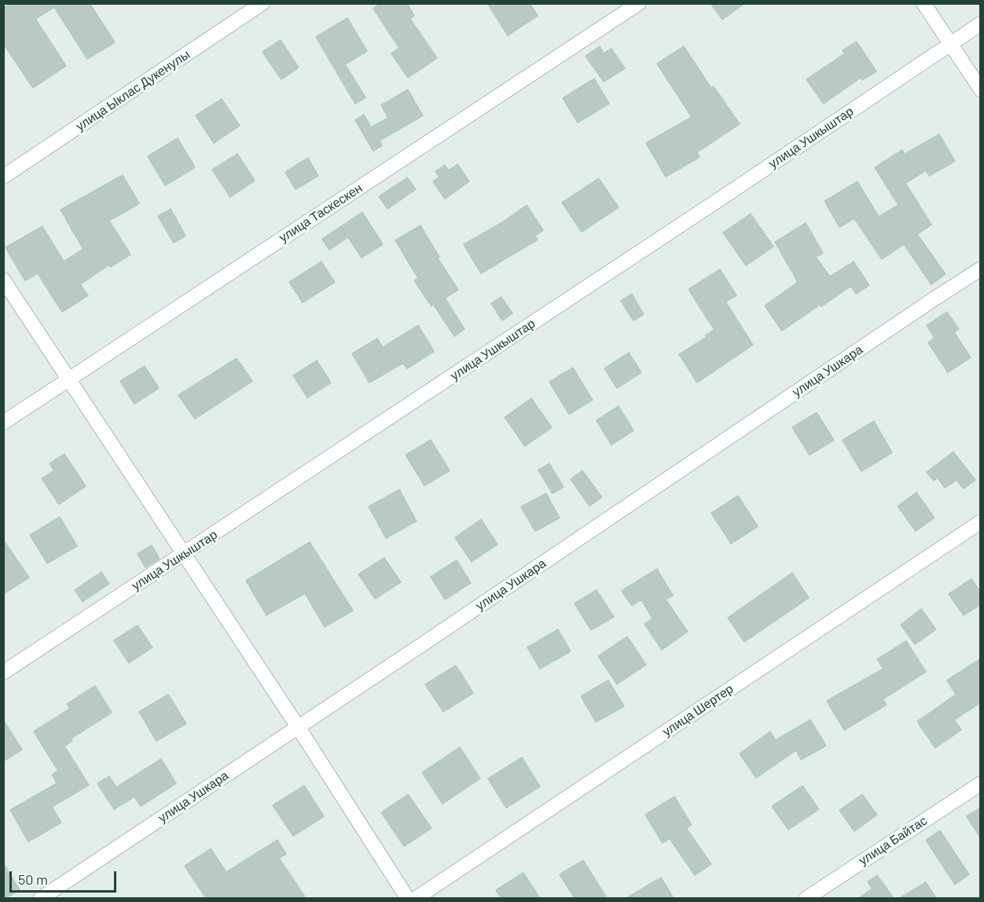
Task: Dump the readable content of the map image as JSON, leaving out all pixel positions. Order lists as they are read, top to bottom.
{
  "streets": {
    "street": [
      "улица Ыклас Дукенулы",
      "улица Ушкыштар",
      "улица Таскескен",
      "улица Ушкара",
      "улица Шертер",
      "улица Байтас"
    ]
  },
  "scale_bar": "50 m"
}
